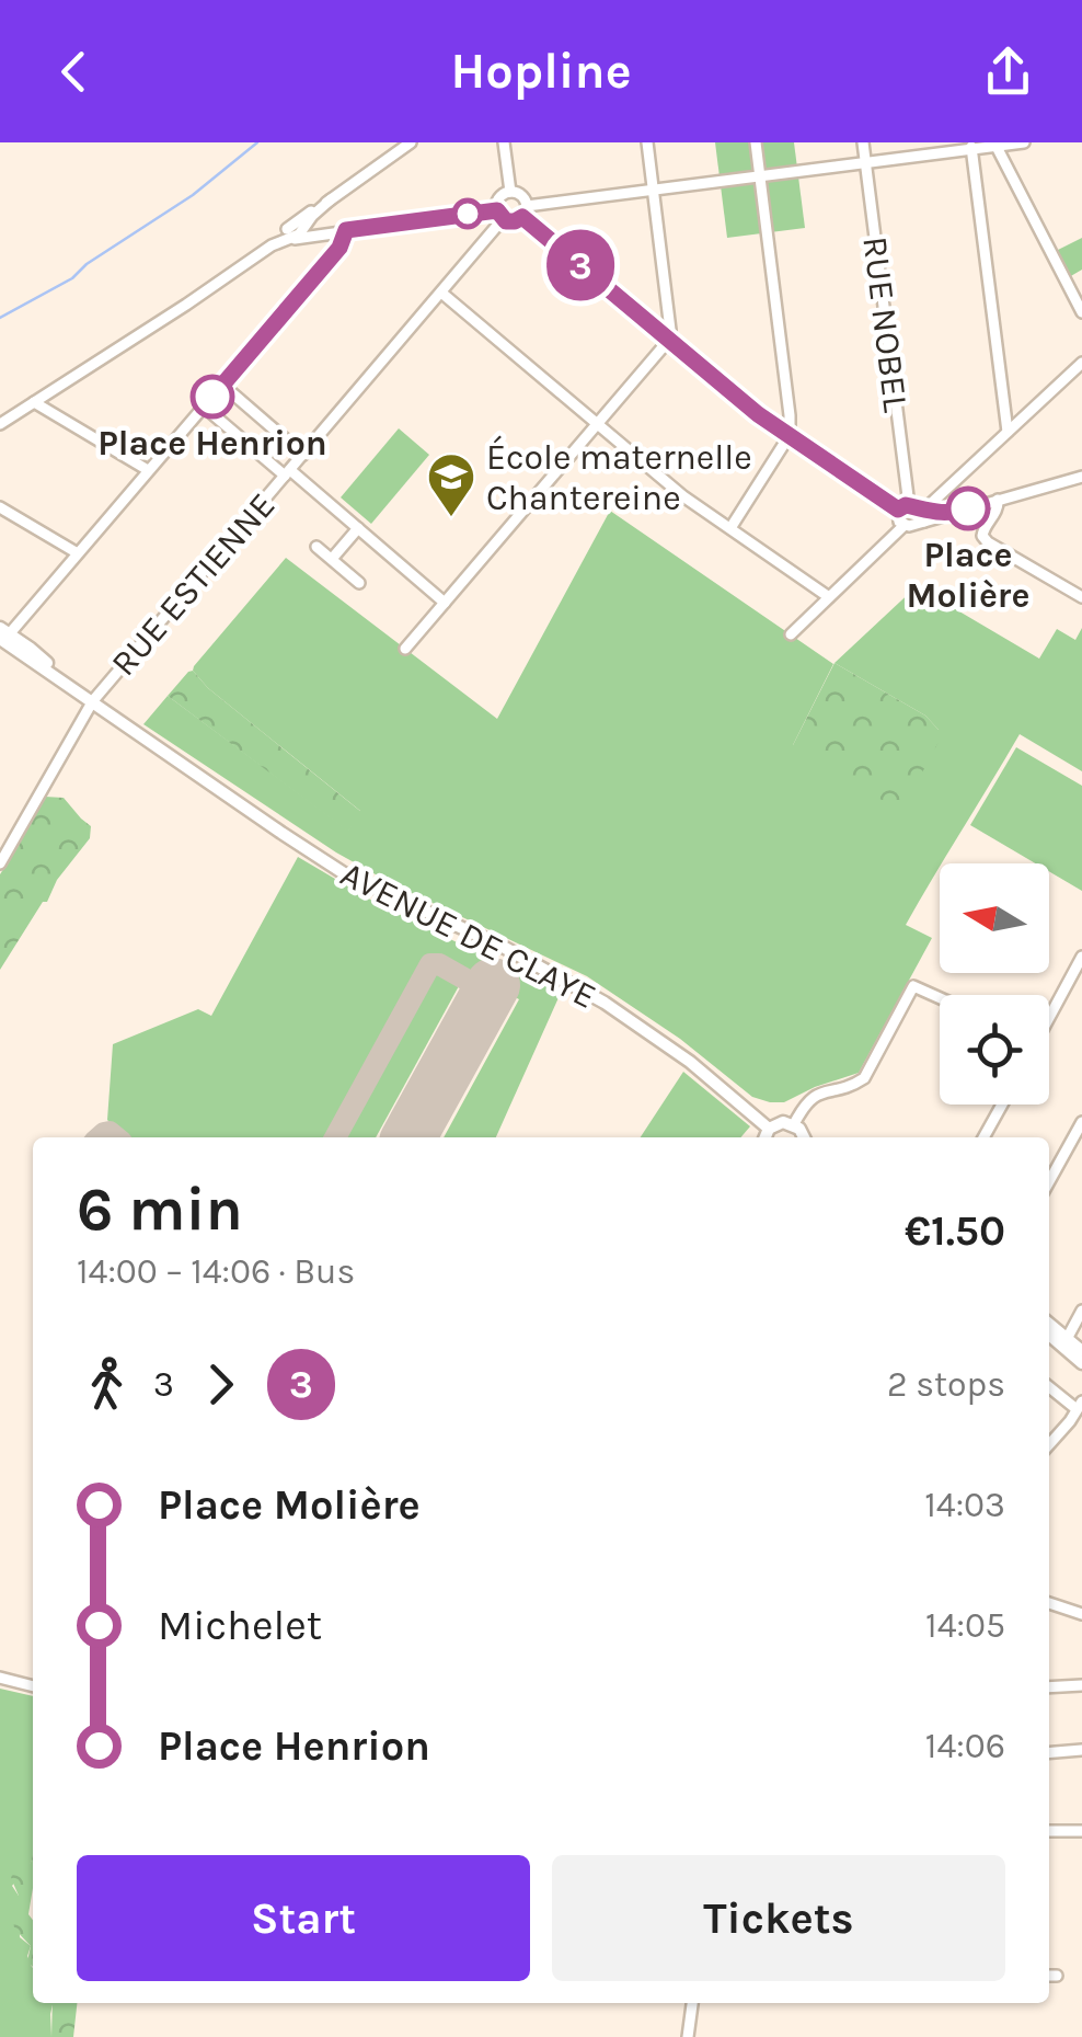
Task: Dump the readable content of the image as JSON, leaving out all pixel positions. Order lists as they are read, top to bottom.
{
  "streets": {
    "main road": ["AVENUE DE CLAYE"],
    "street": ["RUE NOBEL", "RUE ESTIENNE"]
  },
  "crossings": [
    ["RUE ESTIENNE", "AVENUE DE CLAYE"]
  ],
  "places": {
    "other": ["Place Henrion", "Place Molière"],
    "school or university": ["École maternelle Chantereine"]
  },
  "lines": ["bus line 3"],
  "north": "left",
  "page": {
    "header": "Hopline",
    "on_map": "3",
    "heading": ["6 min", "14:00 – 14:06 · Bus", "€1.50"],
    "legs": ["3", "3", "2 stops"],
    "list": [
      {
        "name": "Place Molière",
        "value": "14:03"
      },
      {
        "name": "Michelet",
        "value": "14:05"
      },
      {
        "name": "Place Henrion",
        "value": "14:06"
      }
    ],
    "buttons": ["Start", "Tickets"]
  }
}
